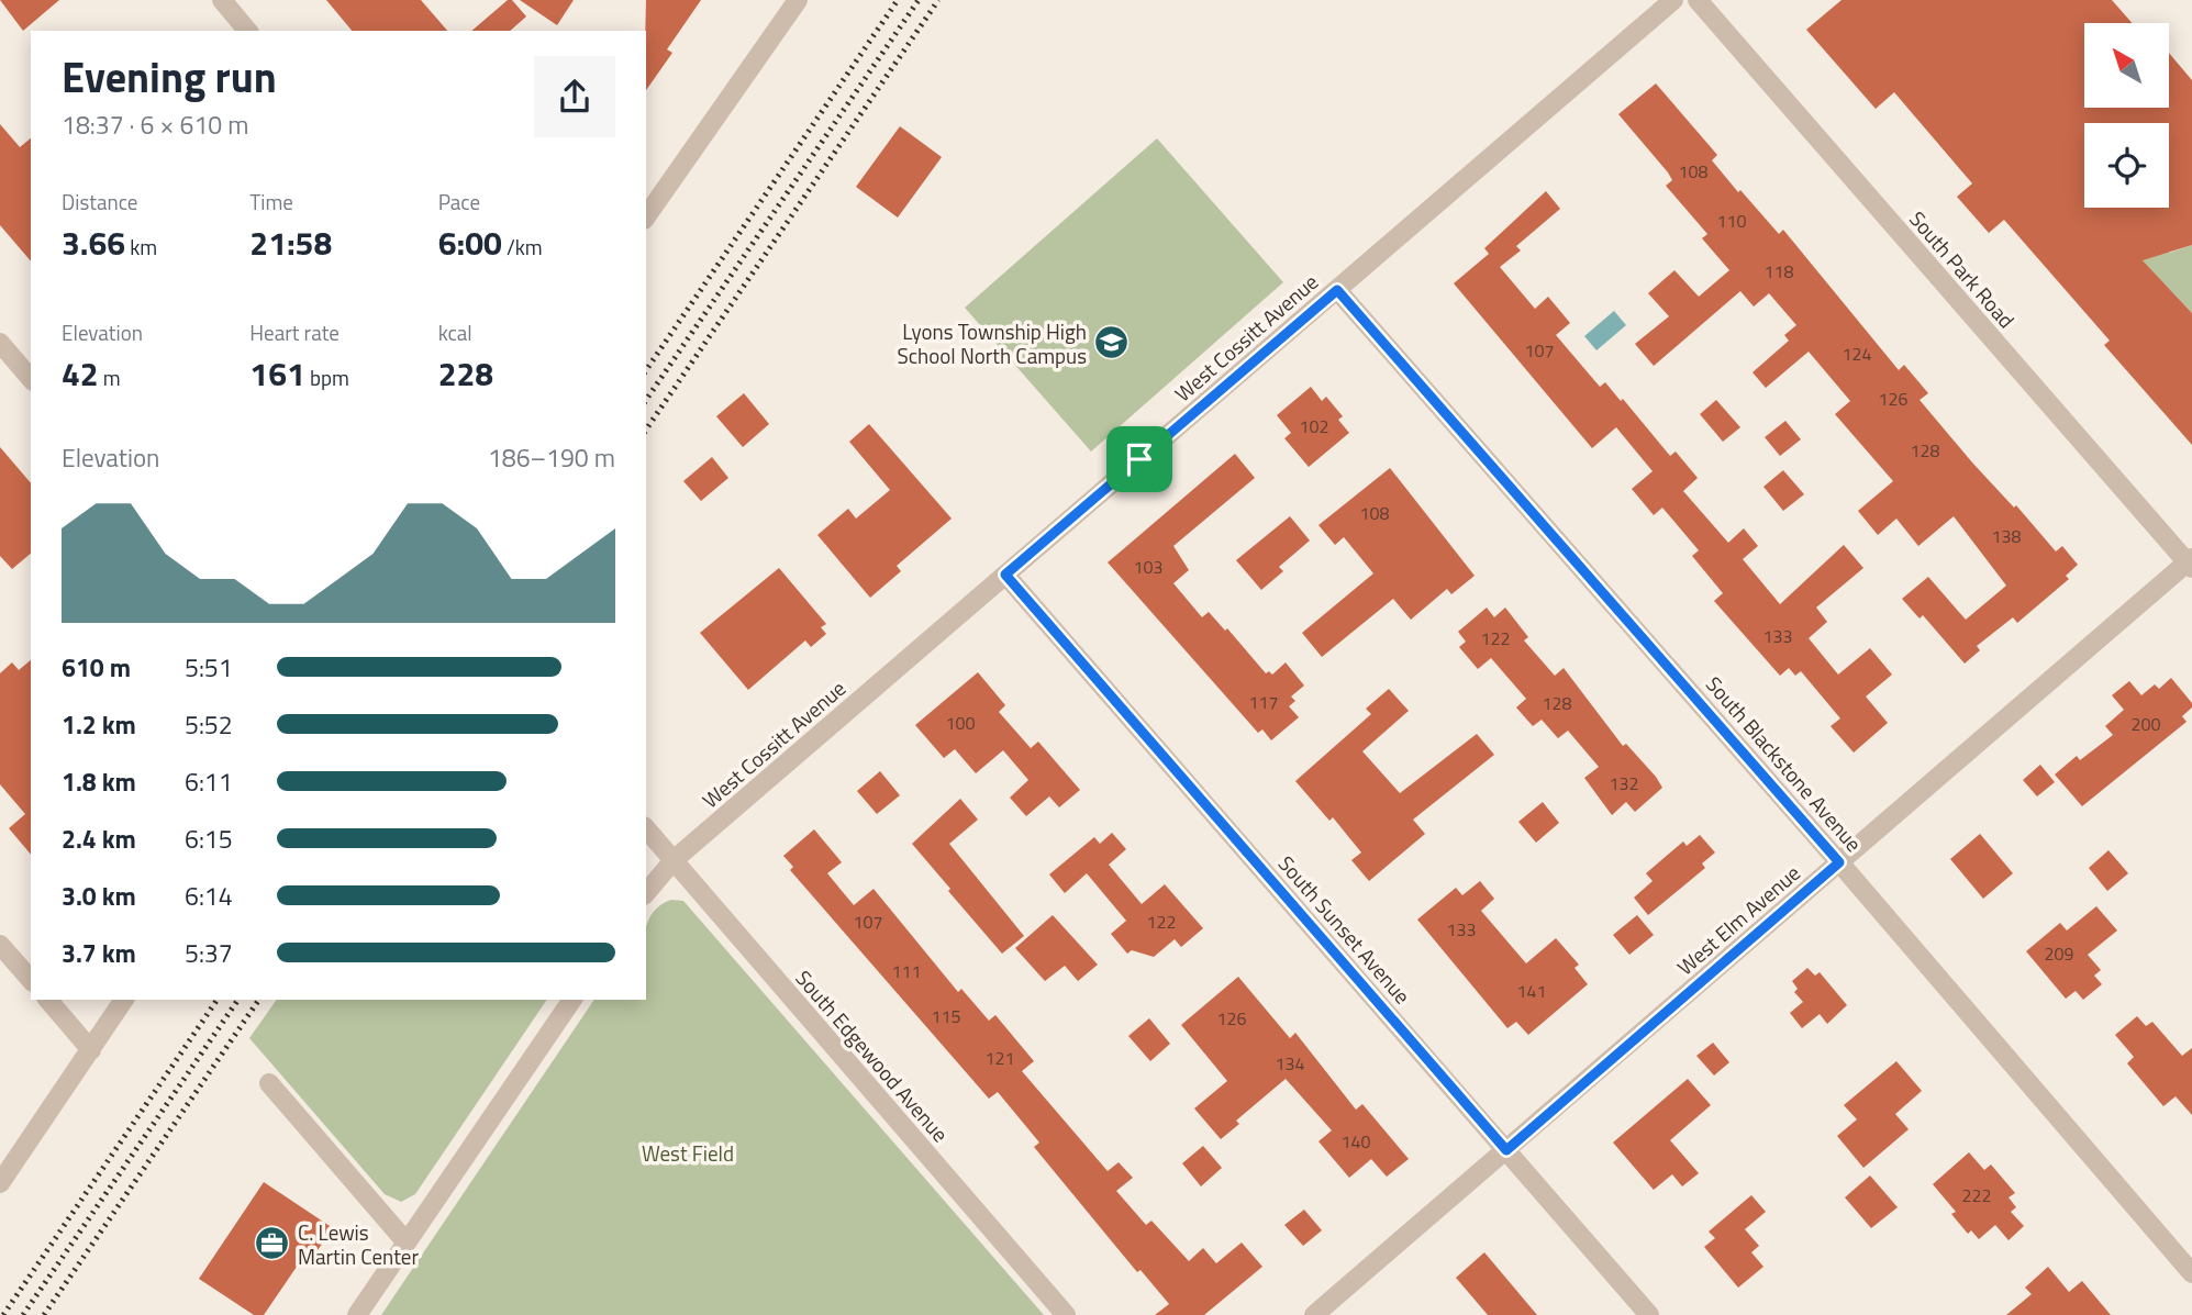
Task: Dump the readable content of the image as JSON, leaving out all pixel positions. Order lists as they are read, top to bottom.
{
  "streets": {
    "street": [
      "South Park Road",
      "West Cossitt Avenue",
      "South Blackstone Avenue",
      "West Elm Avenue",
      "South Sunset Avenue",
      "South Edgewood Avenue"
    ]
  },
  "crossings": [
    ["South Park Road", "West Elm Avenue"],
    ["West Cossitt Avenue", "South Blackstone Avenue"],
    ["West Cossitt Avenue", "South Sunset Avenue"],
    ["West Cossitt Avenue", "South Edgewood Avenue"],
    ["South Blackstone Avenue", "West Elm Avenue"],
    ["West Elm Avenue", "South Sunset Avenue"]
  ],
  "parks": ["West Field"],
  "places": {
    "school or university": ["Lyons Township High School North Campus"],
    "office": ["C. Lewis Martin Center"]
  },
  "house_numbers": [
    "108",
    "110",
    "118",
    "107",
    "124",
    "126",
    "102",
    "128",
    "108",
    "138",
    "103",
    "133",
    "122",
    "117",
    "128",
    "100",
    "200",
    "132",
    "107",
    "122",
    "133",
    "209",
    "111",
    "141",
    "115",
    "126",
    "121",
    "134",
    "140",
    "222"
  ],
  "north": "top left",
  "page": {
    "heading": ["Evening run", "18:37 · 6 × 610 m"],
    "stats": [
      ["Distance", "3.66 km"],
      ["Time", "21:58"],
      ["Pace", "6:00 /km"],
      ["Elevation", "42 m"],
      ["Heart rate", "161 bpm"],
      ["kcal", "228"]
    ],
    "chart": ["Elevation", "186–190 m"],
    "list": [
      {
        "name": "610 m",
        "note": "5:51"
      },
      {
        "name": "1.2 km",
        "note": "5:52"
      },
      {
        "name": "1.8 km",
        "note": "6:11"
      },
      {
        "name": "2.4 km",
        "note": "6:15"
      },
      {
        "name": "3.0 km",
        "note": "6:14"
      },
      {
        "name": "3.7 km",
        "note": "5:37"
      }
    ]
  }
}
